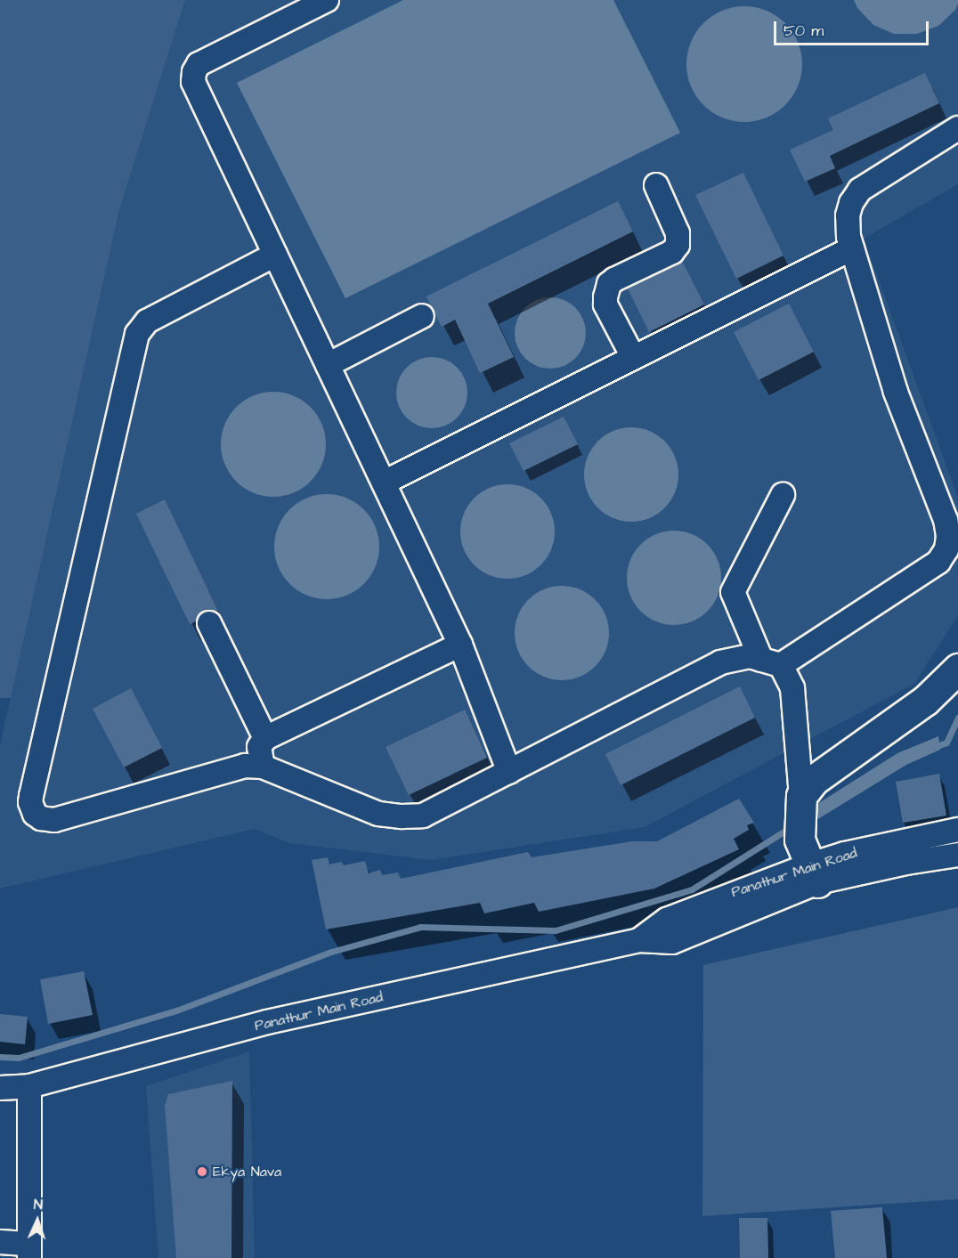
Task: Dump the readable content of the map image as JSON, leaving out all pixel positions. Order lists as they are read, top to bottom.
{
  "streets": {
    "street": ["Panathur Main Road"]
  },
  "places": ["Ekya Nava"],
  "scale_bar": "50 m",
  "north": "top"
}
